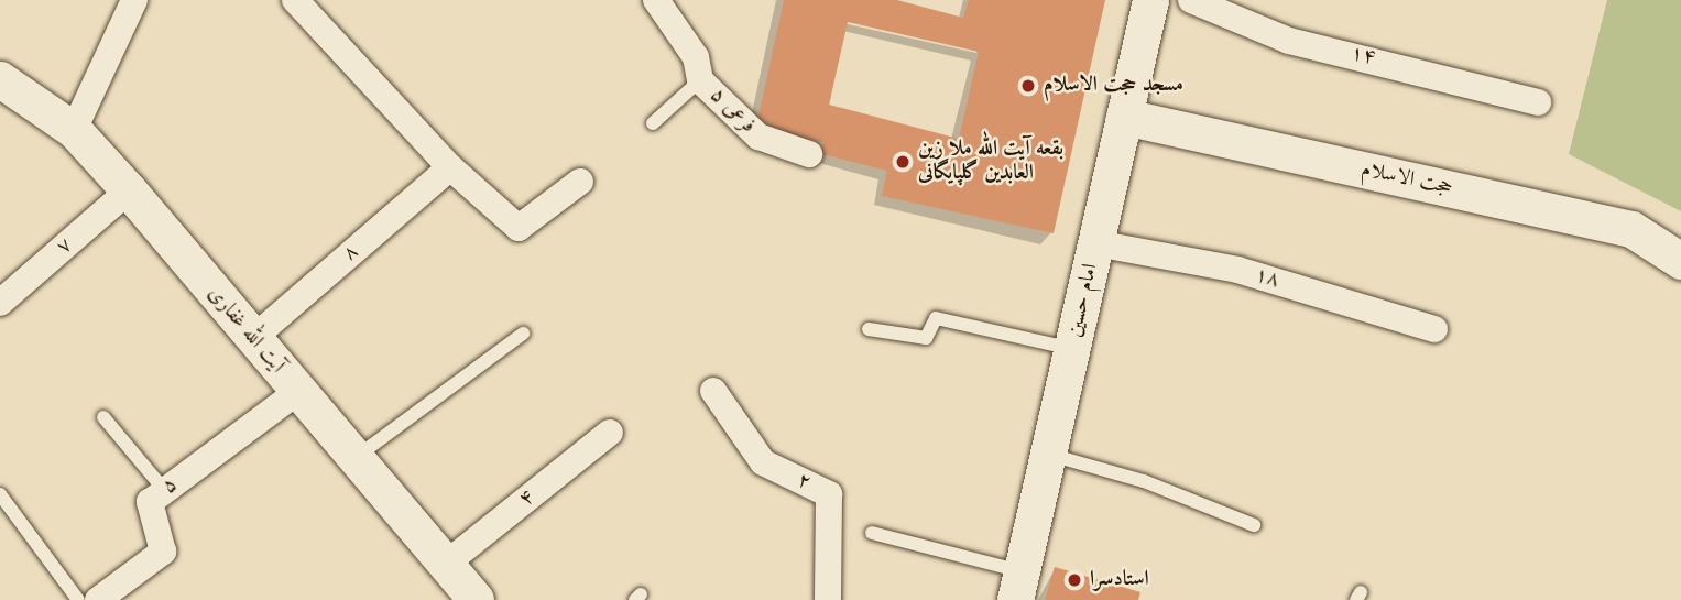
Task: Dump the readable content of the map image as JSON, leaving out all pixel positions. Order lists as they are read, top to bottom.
{
  "streets": {
    "street": [
      "۱۴",
      "فرعی ۵",
      "حجت الاسلام",
      "۷",
      "۸",
      "۱۸",
      "امام حسین",
      "آیت الله غفاری",
      "۲",
      "۵",
      "۴"
    ]
  },
  "crossings": [
    ["حجت الاسلام", "امام حسین"],
    ["۷", "آیت الله غفاری"],
    ["۸", "آیت الله غفاری"],
    ["۱۸", "امام حسین"],
    ["آیت الله غفاری", "۵"],
    ["آیت الله غفاری", "۴"]
  ],
  "places": ["مسجد حجت الاسلام", "بقعه آیت الله ملا زین العابدین گلپایگانی", "استادسرا"]
}
